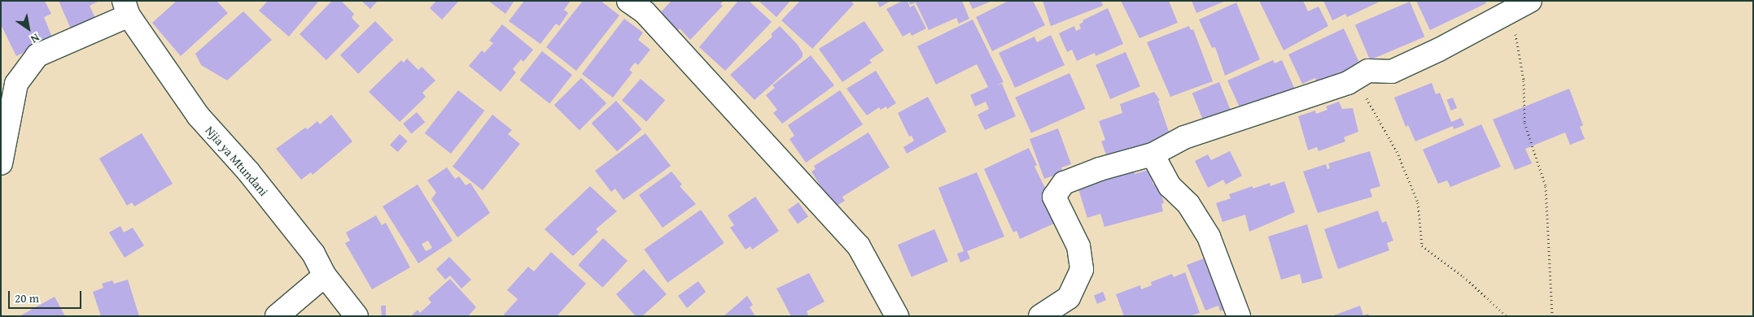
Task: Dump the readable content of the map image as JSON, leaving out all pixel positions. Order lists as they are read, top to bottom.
{
  "streets": {
    "street": ["Njia ya Mtundani"]
  },
  "scale_bar": "20 m",
  "north": "bottom right"
}
